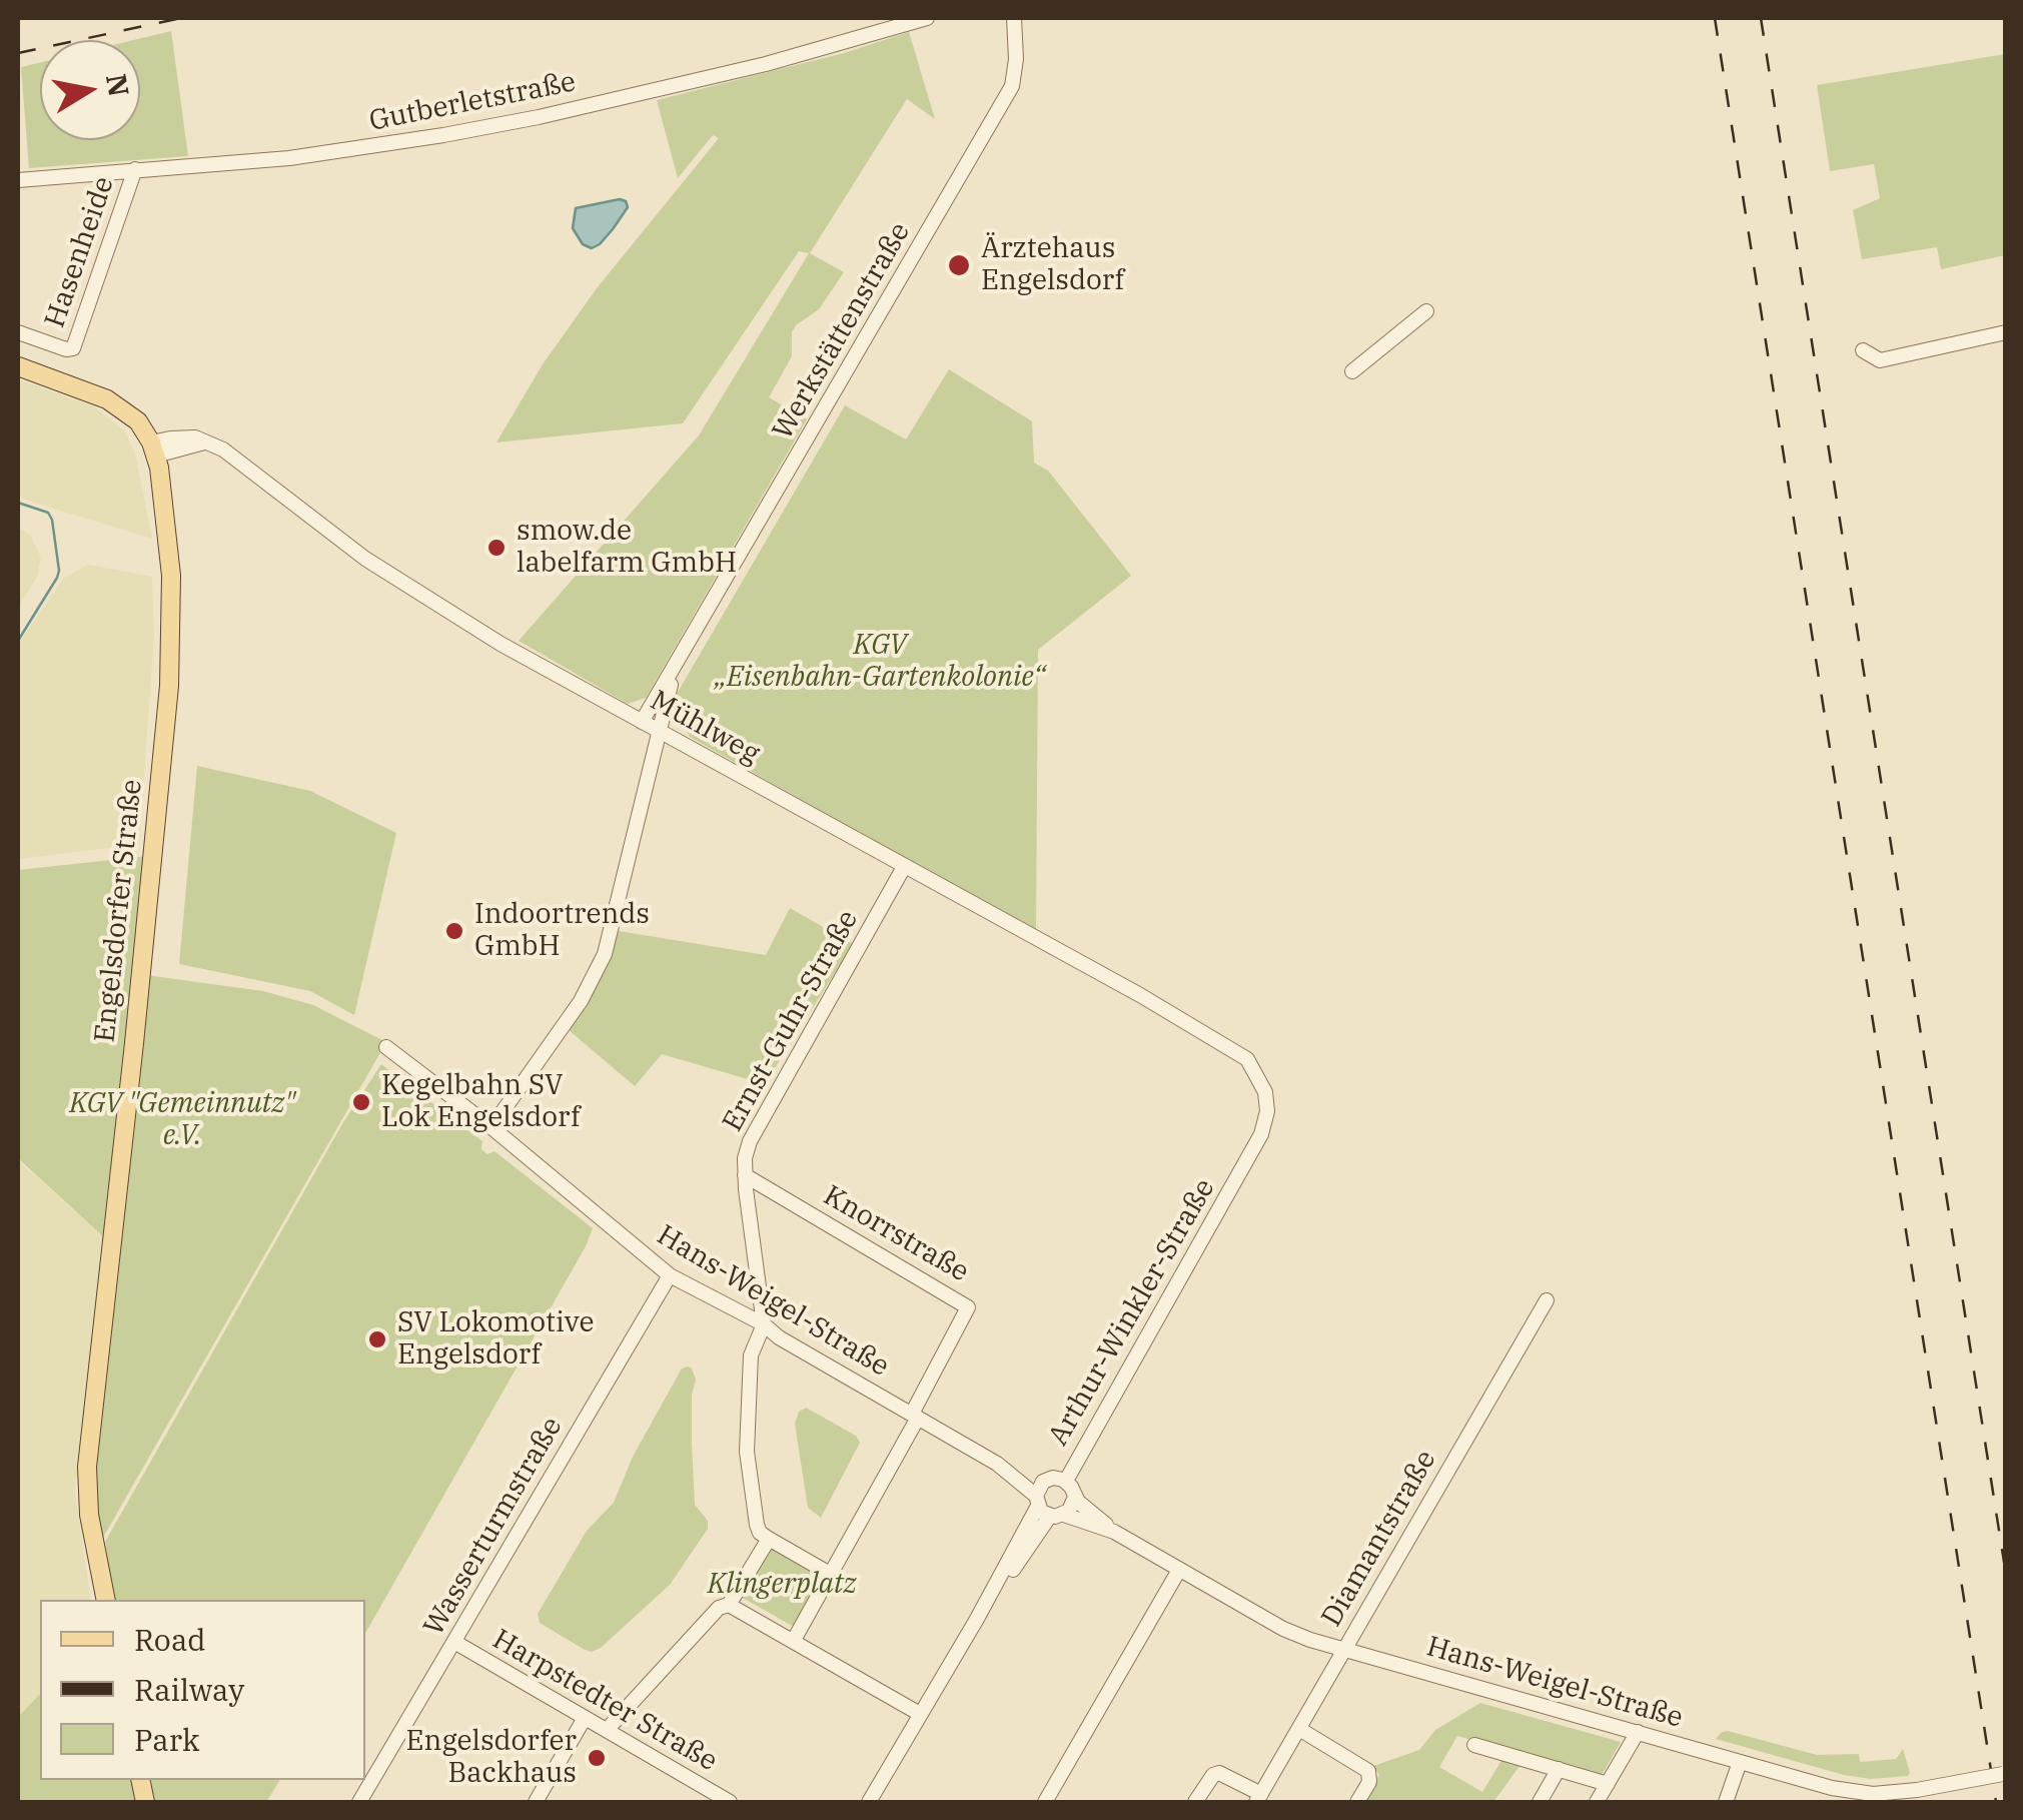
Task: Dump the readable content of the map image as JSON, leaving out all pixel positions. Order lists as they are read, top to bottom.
{
  "streets": {
    "main road": ["Engelsdorfer Straße"],
    "street": [
      "Gutberletstraße",
      "Hasenheide",
      "Werkstättenstraße",
      "Mühlweg",
      "Ernst-Guhr-Straße",
      "Knorrstraße",
      "Hans-Weigel-Straße",
      "Arthur-Winkler-Straße",
      "Wasserturmstraße",
      "Diamantstraße",
      "Harpstedter Straße"
    ]
  },
  "crossings": [
    ["Gutberletstraße", "Hasenheide"],
    ["Werkstättenstraße", "Mühlweg"],
    ["Werkstättenstraße", "Hans-Weigel-Straße"],
    ["Mühlweg", "Engelsdorfer Straße"],
    ["Mühlweg", "Ernst-Guhr-Straße"],
    ["Mühlweg", "Arthur-Winkler-Straße"],
    ["Ernst-Guhr-Straße", "Knorrstraße"],
    ["Ernst-Guhr-Straße", "Hans-Weigel-Straße"],
    ["Knorrstraße", "Hans-Weigel-Straße"],
    ["Hans-Weigel-Straße", "Arthur-Winkler-Straße"],
    ["Hans-Weigel-Straße", "Wasserturmstraße"],
    ["Hans-Weigel-Straße", "Diamantstraße"],
    ["Wasserturmstraße", "Harpstedter Straße"]
  ],
  "parks": ["KGV „Eisenbahn-Gartenkolonie“", "KGV \"Gemeinnutz\" e.V.", "Klingerplatz"],
  "places": [
    "Ärztehaus Engelsdorf",
    "smow.de labelfarm GmbH",
    "Indoortrends GmbH",
    "Kegelbahn SV Lok Engelsdorf",
    "SV Lokomotive Engelsdorf",
    "Engelsdorfer Backhaus"
  ],
  "legend": ["Road", "Railway", "Park"],
  "north": "right"
}
